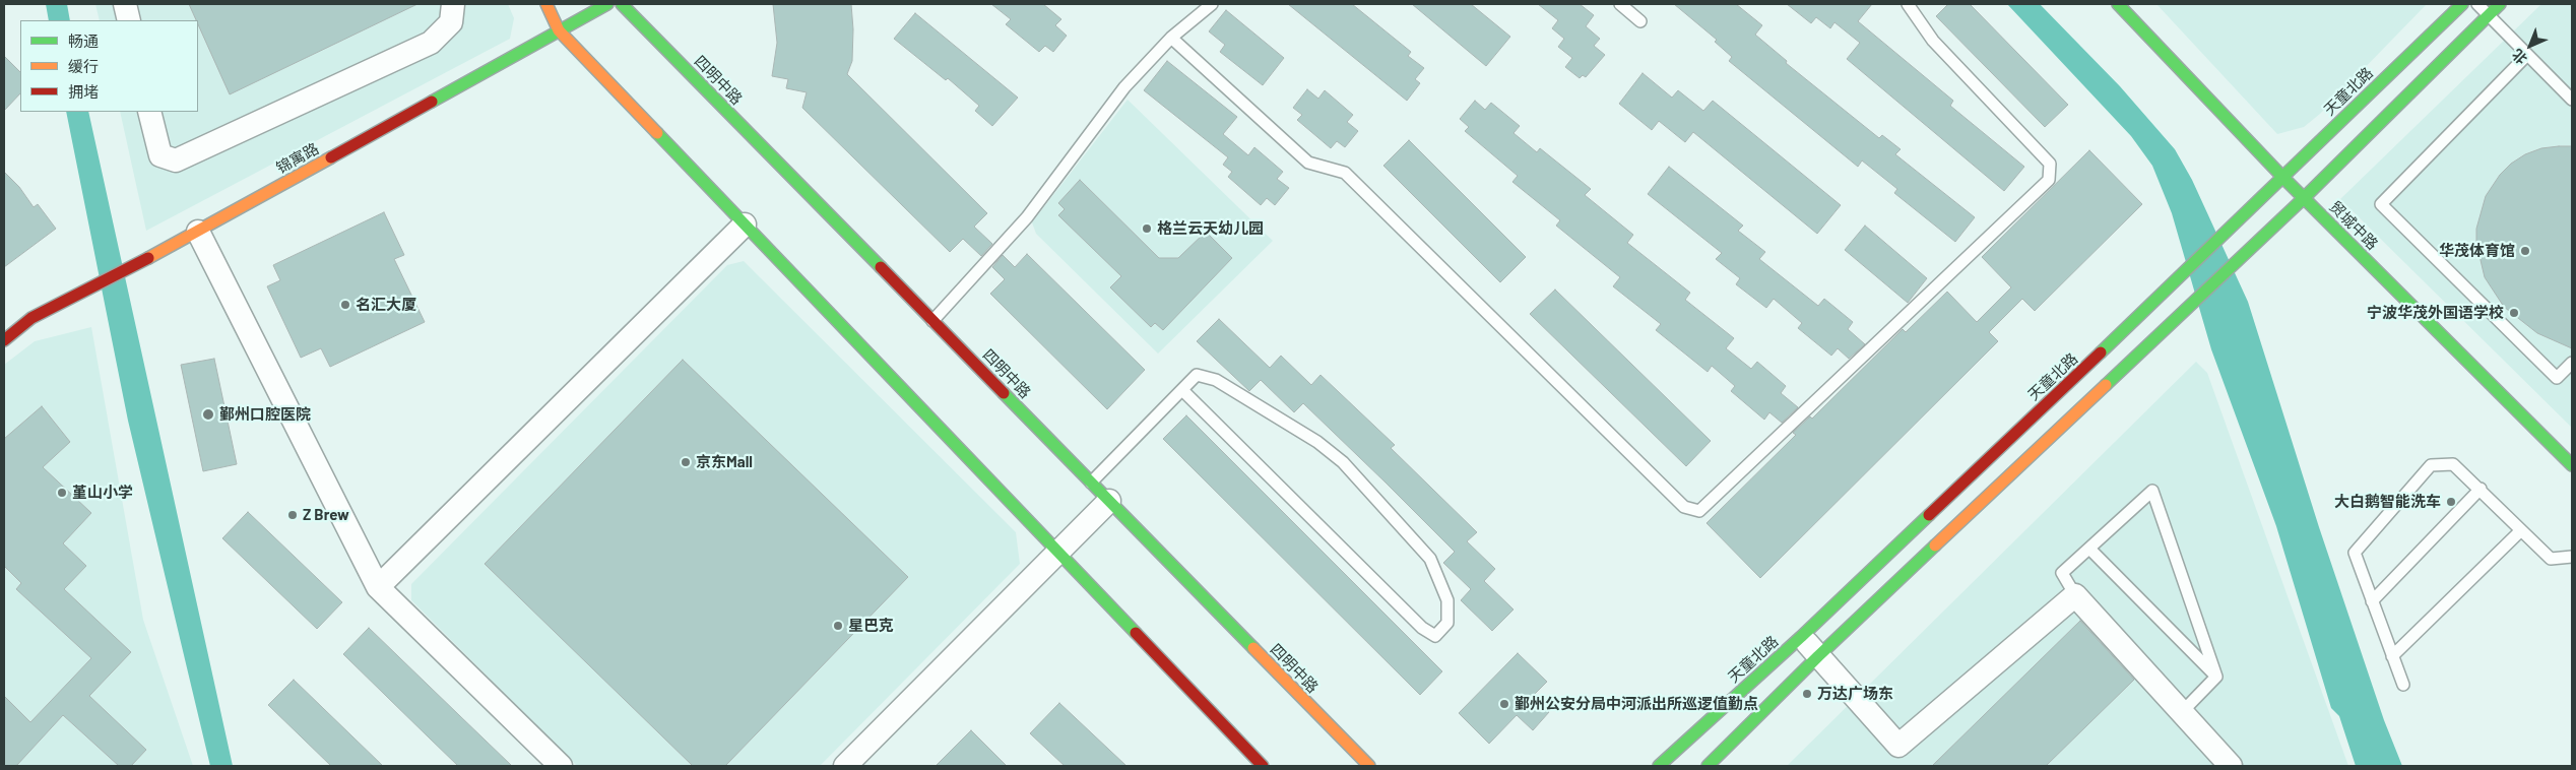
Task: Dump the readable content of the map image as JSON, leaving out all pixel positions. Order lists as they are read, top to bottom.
{
  "streets": {
    "main road": [
      "四明中路",
      "天童北路",
      "锦寓路",
      "贸城中路"
    ]
  },
  "crossings": [
    ["天童北路", "贸城中路"]
  ],
  "places": [
    "格兰云天幼儿园",
    "华茂体育馆",
    "名汇大厦",
    "宁波华茂外国语学校",
    "鄞州口腔医院",
    "京东Mall",
    "堇山小学",
    "大白鹅智能洗车",
    "Z Brew",
    "星巴克",
    "万达广场东",
    "鄞州公安分局中河派出所巡逻值勤点"
  ],
  "legend": ["畅通", "缓行", "拥堵"],
  "north": "bottom left"
}
